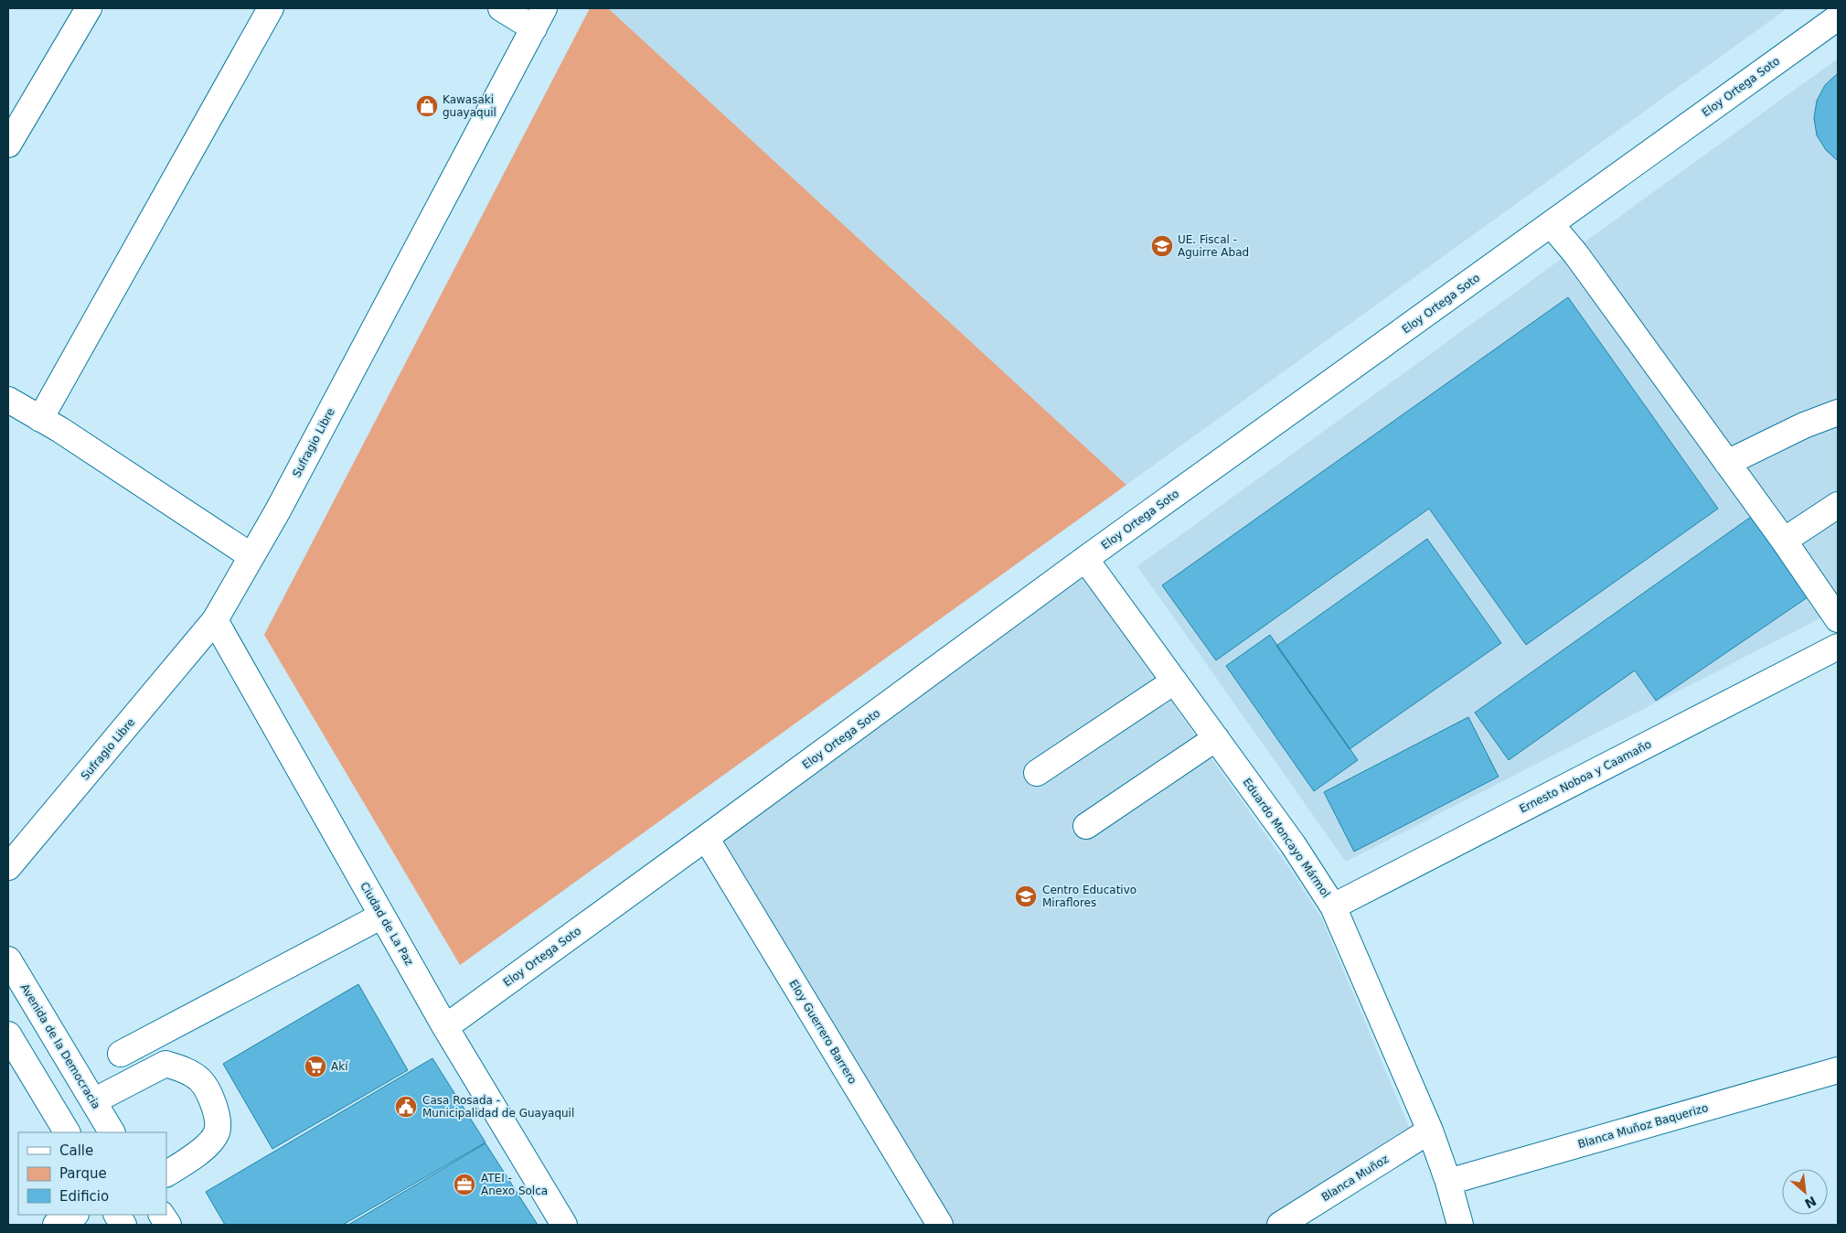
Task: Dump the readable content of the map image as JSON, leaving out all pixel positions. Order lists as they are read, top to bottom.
{
  "streets": {
    "street": [
      "Eloy Ortega Soto",
      "Sufragio Libre",
      "Ernesto Noboa y Caamaño",
      "Eduardo Moncayo Mármol",
      "Ciudad de La Paz",
      "Eloy Guerrero Barrero",
      "Avenida de la Democracia",
      "Blanca Muñoz Baquerizo",
      "Blanca Muñoz"
    ]
  },
  "crossings": [
    ["Eloy Ortega Soto", "Eduardo Moncayo Mármol"],
    ["Eloy Ortega Soto", "Ciudad de La Paz"],
    ["Eloy Ortega Soto", "Eloy Guerrero Barrero"],
    ["Sufragio Libre", "Ciudad de La Paz"],
    ["Ernesto Noboa y Caamaño", "Eduardo Moncayo Mármol"],
    ["Eduardo Moncayo Mármol", "Blanca Muñoz Baquerizo"],
    ["Eduardo Moncayo Mármol", "Blanca Muñoz"]
  ],
  "places": {
    "shop": ["Kawasaki guayaquil"],
    "school or university": ["UE. Fiscal - Aguirre Abad", "Centro Educativo Miraflores"],
    "supermarket": ["Akí"],
    "public building": ["Casa Rosada - Municipalidad de Guayaquil"],
    "office": ["ATEI - Anexo Solca"]
  },
  "legend": ["Calle", "Parque", "Edificio"],
  "north": "bottom right"
}
